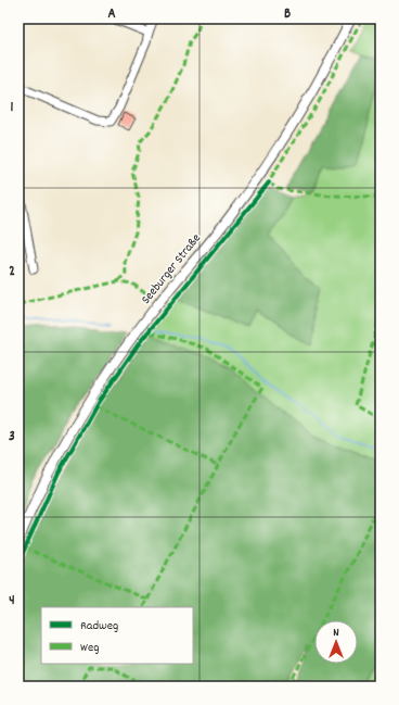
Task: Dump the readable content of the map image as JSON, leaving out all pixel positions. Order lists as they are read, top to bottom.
{
  "streets": {
    "main road": ["Seeburger Straße"]
  },
  "legend": ["Radweg", "Weg"],
  "north": "top",
  "grid": {
    "columns": ["A", "B"],
    "rows": [
      "1",
      "2",
      "3",
      "4"
    ]
  }
}
